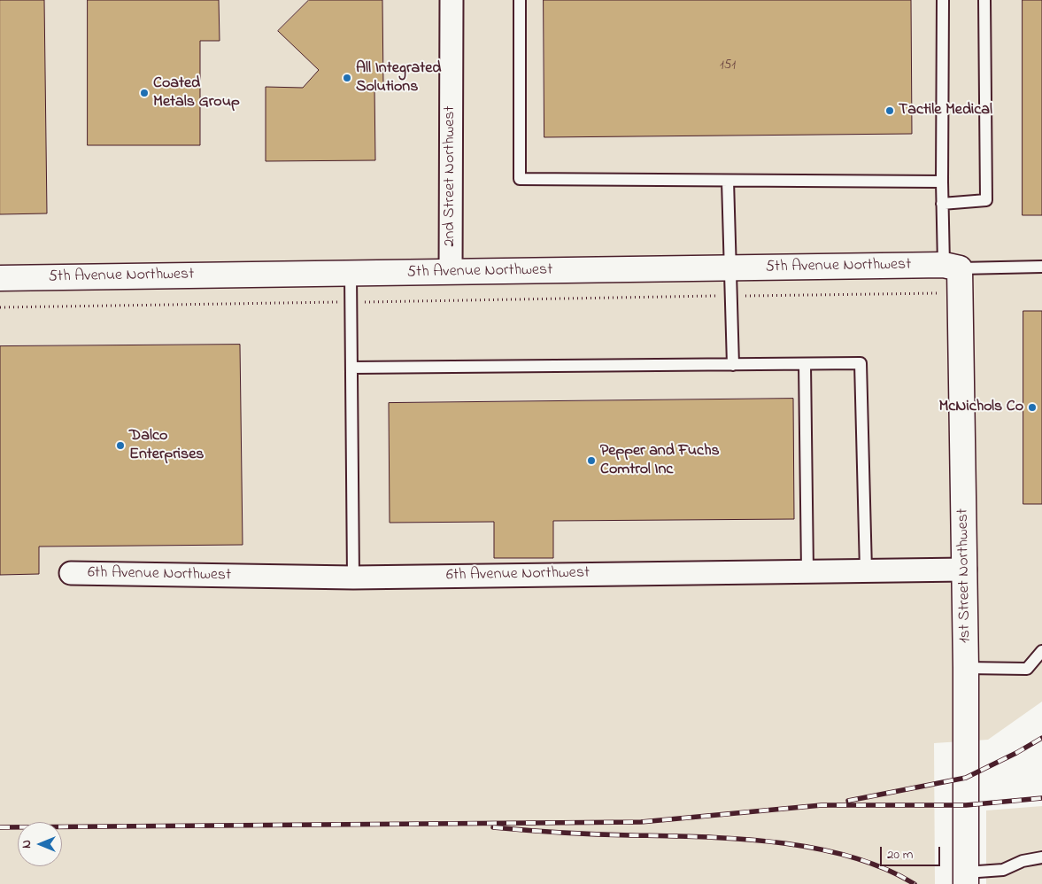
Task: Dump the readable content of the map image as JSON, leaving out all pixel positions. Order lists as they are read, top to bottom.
{
  "streets": {
    "street": [
      "2nd Street Northwest",
      "5th Avenue Northwest",
      "6th Avenue Northwest",
      "1st Street Northwest"
    ]
  },
  "crossings": [
    ["2nd Street Northwest", "5th Avenue Northwest"],
    ["5th Avenue Northwest", "1st Street Northwest"],
    ["6th Avenue Northwest", "1st Street Northwest"]
  ],
  "places": [
    "All Integrated Solutions",
    "Coated Metals Group",
    "Tactile Medical",
    "McNichols Co",
    "Dalco Enterprises",
    "Pepper and Fuchs Comtrol Inc"
  ],
  "house_numbers": ["151"],
  "scale_bar": "20 m",
  "north": "left"
}
